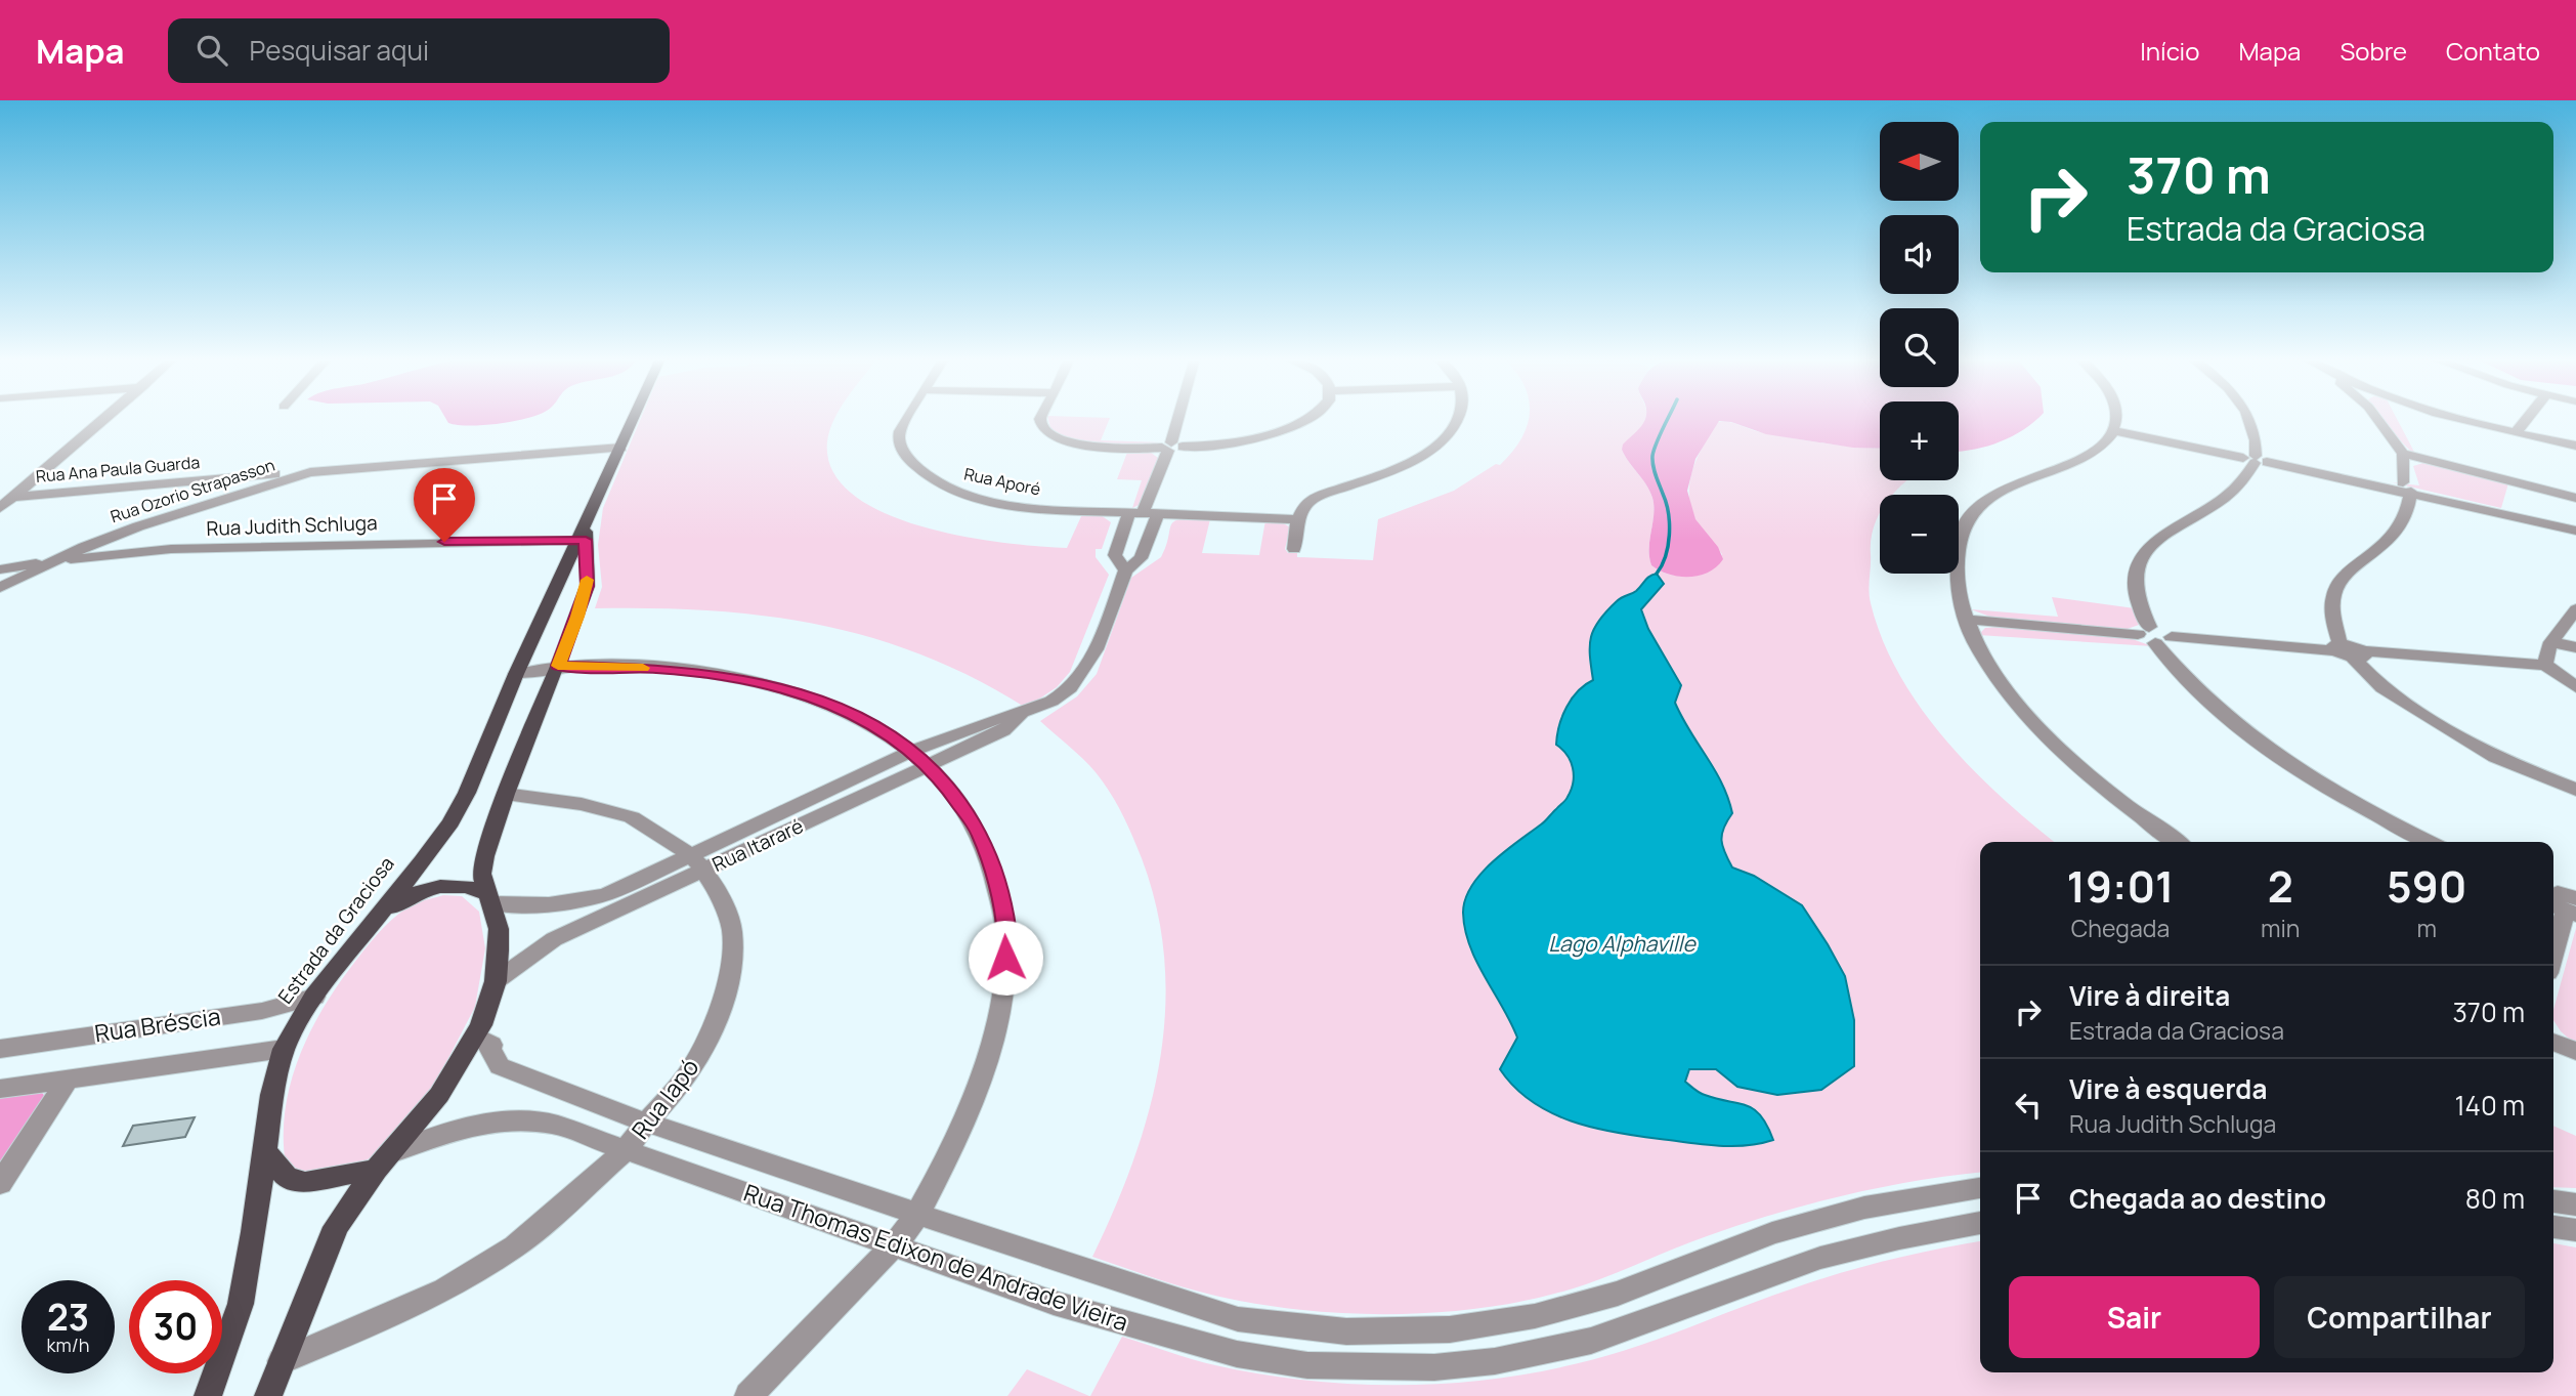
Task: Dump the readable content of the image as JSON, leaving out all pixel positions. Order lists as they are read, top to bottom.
{
  "streets": {
    "main road": ["Estrada da Graciosa"],
    "street": [
      "Rua Ana Paula Guarda",
      "Rua Aporé",
      "Rua Ozorio Strapasson",
      "Rua Judith Schluga",
      "Rua Itararé",
      "Rua Bréscia",
      "Rua Iapó",
      "Rua Thomas Edixon de Andrade Vieira"
    ]
  },
  "crossings": [
    ["Rua Ana Paula Guarda", "Rua Ozorio Strapasson"],
    ["Rua Ozorio Strapasson", "Rua Judith Schluga"],
    ["Rua Ozorio Strapasson", "Estrada da Graciosa"],
    ["Rua Judith Schluga", "Estrada da Graciosa"],
    ["Rua Itararé", "Estrada da Graciosa"],
    ["Rua Itararé", "Rua Iapó"],
    ["Estrada da Graciosa", "Rua Bréscia"],
    ["Estrada da Graciosa", "Rua Iapó"],
    ["Estrada da Graciosa", "Rua Thomas Edixon de Andrade Vieira"],
    ["Rua Iapó", "Rua Thomas Edixon de Andrade Vieira"]
  ],
  "water": ["Lago Alphaville"],
  "north": "left",
  "page": {
    "header": "Mapa",
    "search": "Pesquisar aqui",
    "nav": [
      "Início",
      "Mapa",
      "Sobre",
      "Contato"
    ],
    "map_buttons": ["+", "−"],
    "turn": ["370 m", "Estrada da Graciosa"],
    "eta": [
      "19:01",
      "Chegada",
      "2",
      "min",
      "590",
      "m"
    ],
    "list": [
      {
        "name": "Vire à direita",
        "note": "Estrada da Graciosa",
        "value": "370 m"
      },
      {
        "name": "Vire à esquerda",
        "note": "Rua Judith Schluga",
        "value": "140 m"
      },
      {
        "name": "Chegada ao destino",
        "value": "80 m"
      }
    ],
    "buttons": ["Sair", "Compartilhar"],
    "speed": "23 km/h",
    "limit": "30"
  }
}
